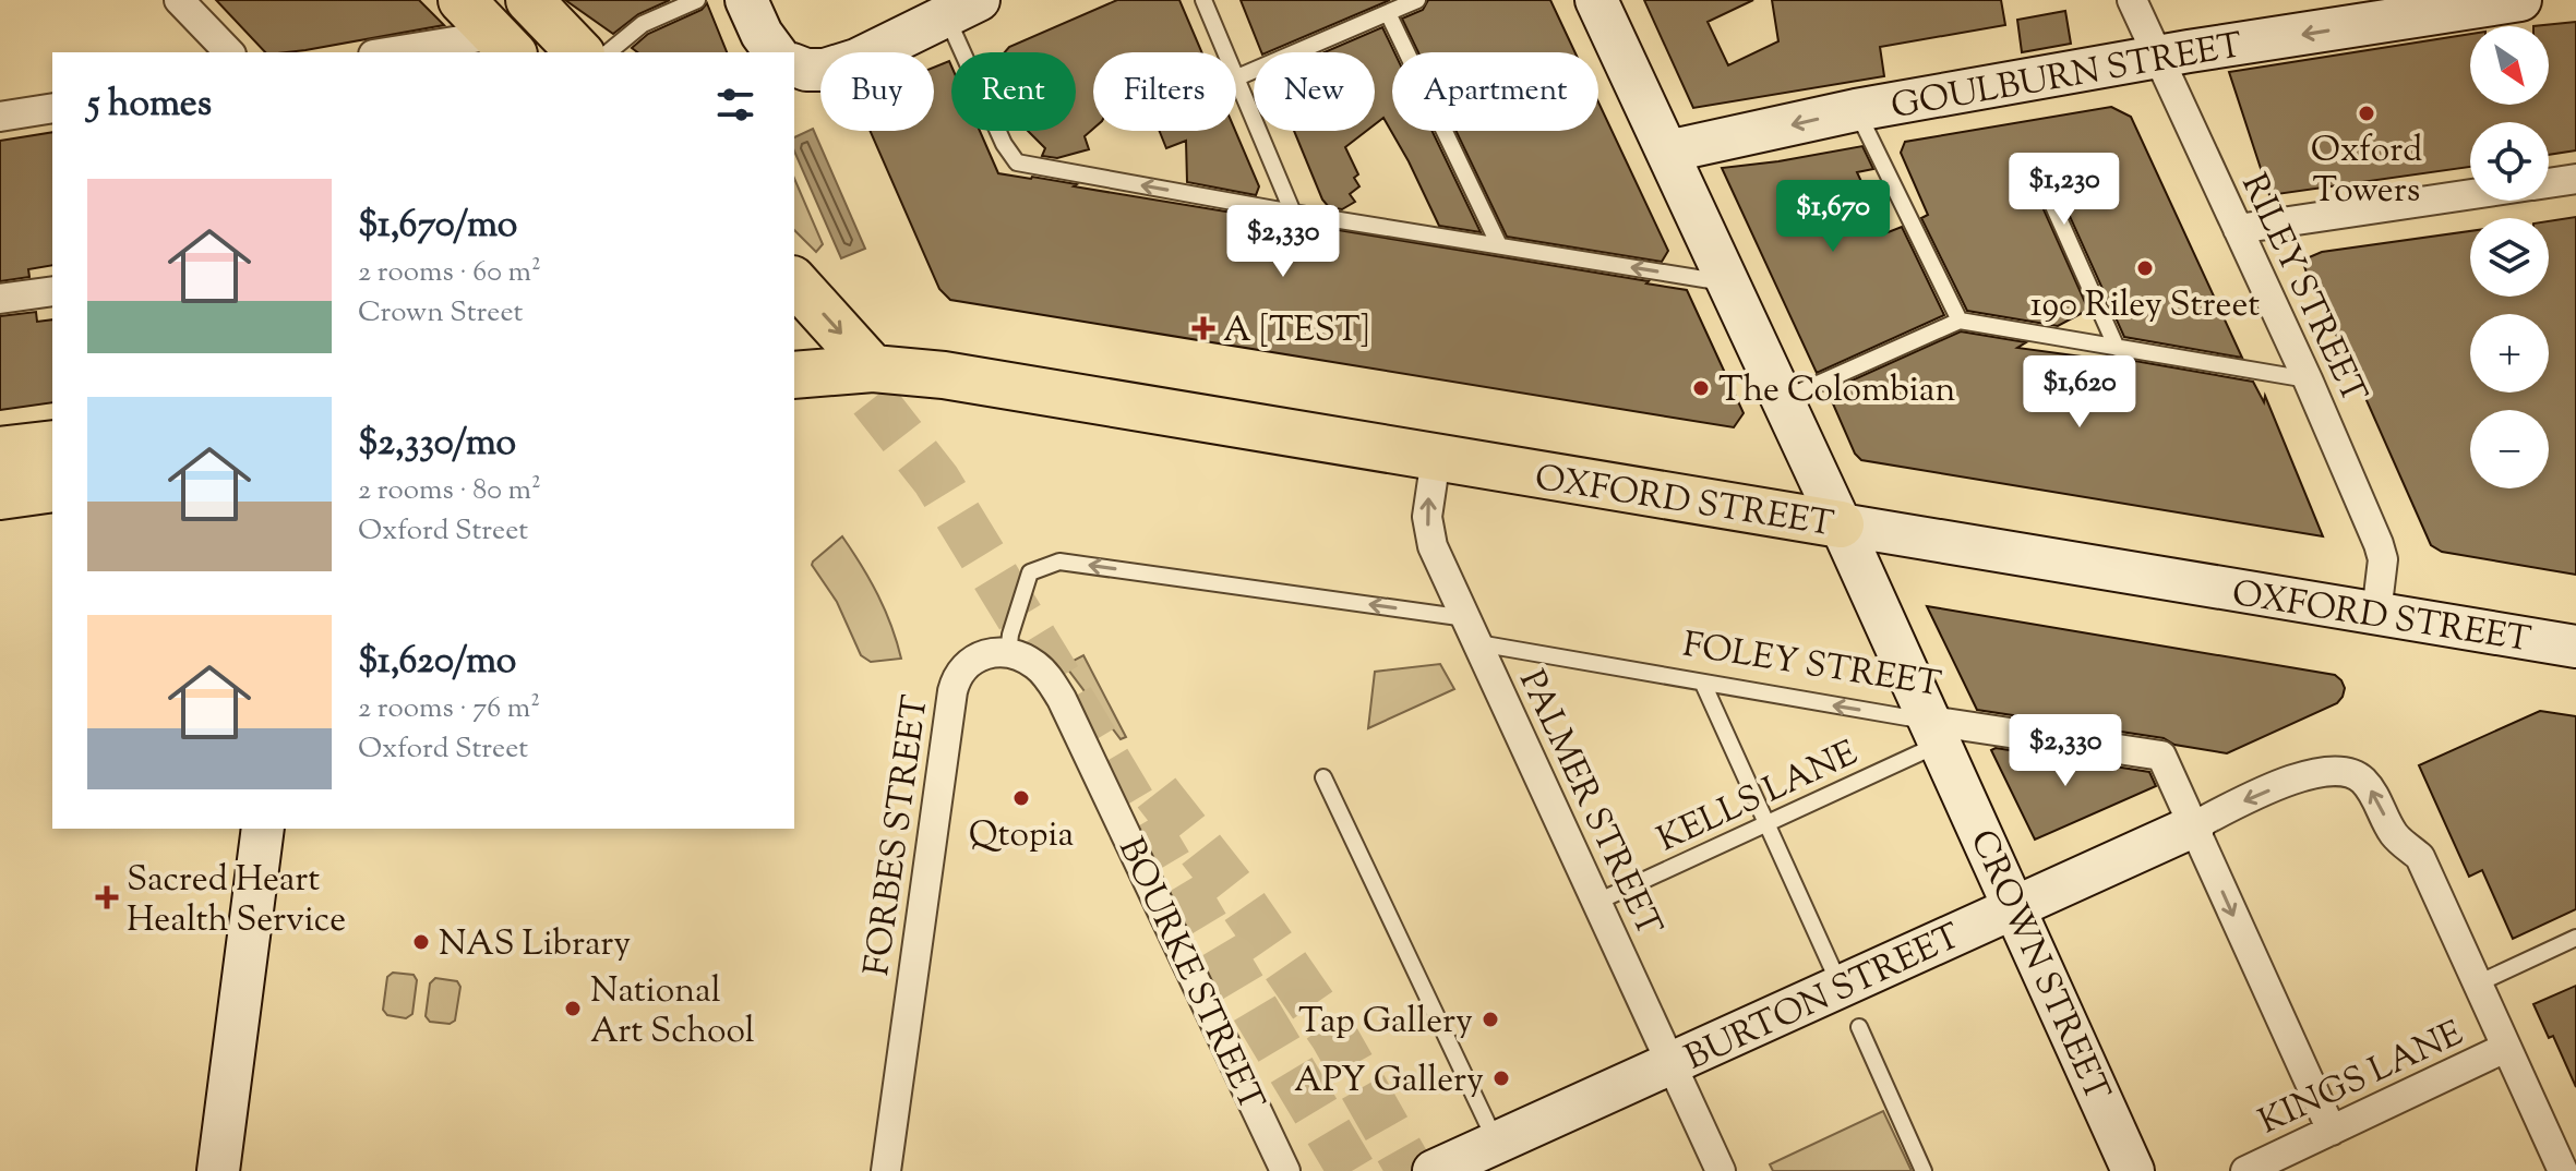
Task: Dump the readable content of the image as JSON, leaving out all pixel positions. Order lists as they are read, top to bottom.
{
  "streets": {
    "main road": ["OXFORD STREET"],
    "street": [
      "GOULBURN STREET",
      "RILEY STREET",
      "FOLEY STREET",
      "PALMER STREET",
      "FORBES STREET",
      "CROWN STREET",
      "BOURKE STREET",
      "BURTON STREET",
      "KINGS LANE"
    ],
    "lane": ["KELLS LANE"]
  },
  "crossings": [
    ["GOULBURN STREET", "RILEY STREET"],
    ["GOULBURN STREET", "CROWN STREET"],
    ["RILEY STREET", "OXFORD STREET"],
    ["OXFORD STREET", "PALMER STREET"],
    ["OXFORD STREET", "CROWN STREET"],
    ["FOLEY STREET", "KELLS LANE"],
    ["FOLEY STREET", "PALMER STREET"],
    ["FOLEY STREET", "FORBES STREET"],
    ["FOLEY STREET", "CROWN STREET"],
    ["FOLEY STREET", "BOURKE STREET"],
    ["FOLEY STREET", "BURTON STREET"],
    ["KELLS LANE", "PALMER STREET"],
    ["KELLS LANE", "CROWN STREET"],
    ["PALMER STREET", "BURTON STREET"],
    ["FORBES STREET", "BOURKE STREET"],
    ["CROWN STREET", "BURTON STREET"]
  ],
  "one_way": ["FOLEY STREET"],
  "places": {
    "other": [
      "Oxford Towers",
      "190 Riley Street",
      "The Colombian",
      "Qtopia",
      "NAS Library",
      "National Art School",
      "Tap Gallery",
      "APY Gallery"
    ],
    "health": ["A [TEST]", "Sacred Heart Health Service"]
  },
  "north": "bottom right",
  "page": {
    "map_buttons": ["+", "−"],
    "chip": [
      "Buy",
      "Rent",
      "Filters",
      "New",
      "Apartment"
    ],
    "heading": "5 homes",
    "price": [
      "$1,230",
      "$1,670",
      "$2,330",
      "$1,620",
      "$2,330"
    ],
    "list": [
      {
        "name": "$1,670/mo",
        "note": "2 rooms · 60 m² · Crown Street"
      },
      {
        "name": "$2,330/mo",
        "note": "2 rooms · 80 m² · Oxford Street"
      },
      {
        "name": "$1,620/mo",
        "note": "2 rooms · 76 m² · Oxford Street"
      }
    ]
  }
}
